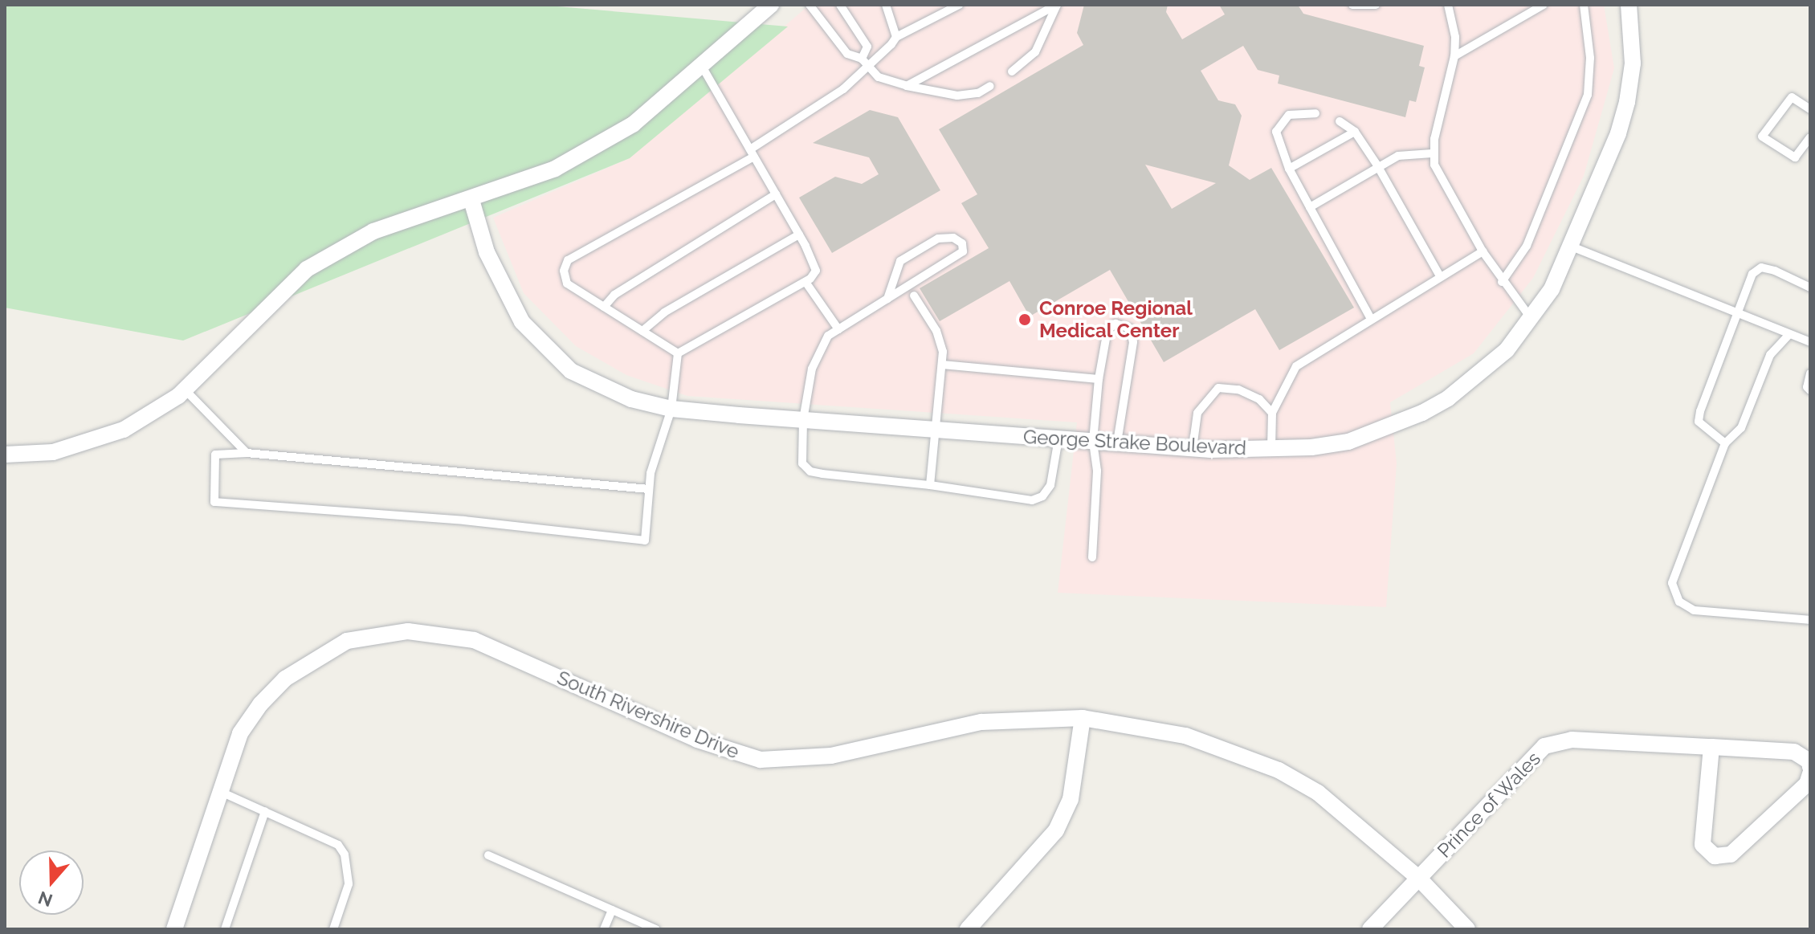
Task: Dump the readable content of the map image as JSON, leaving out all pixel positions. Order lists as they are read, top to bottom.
{
  "streets": {
    "street": ["George Strake Boulevard", "South Rivershire Drive", "Prince of Wales"]
  },
  "crossings": [
    ["South Rivershire Drive", "Prince of Wales"]
  ],
  "places": ["Conroe Regional Medical Center"],
  "north": "bottom"
}
